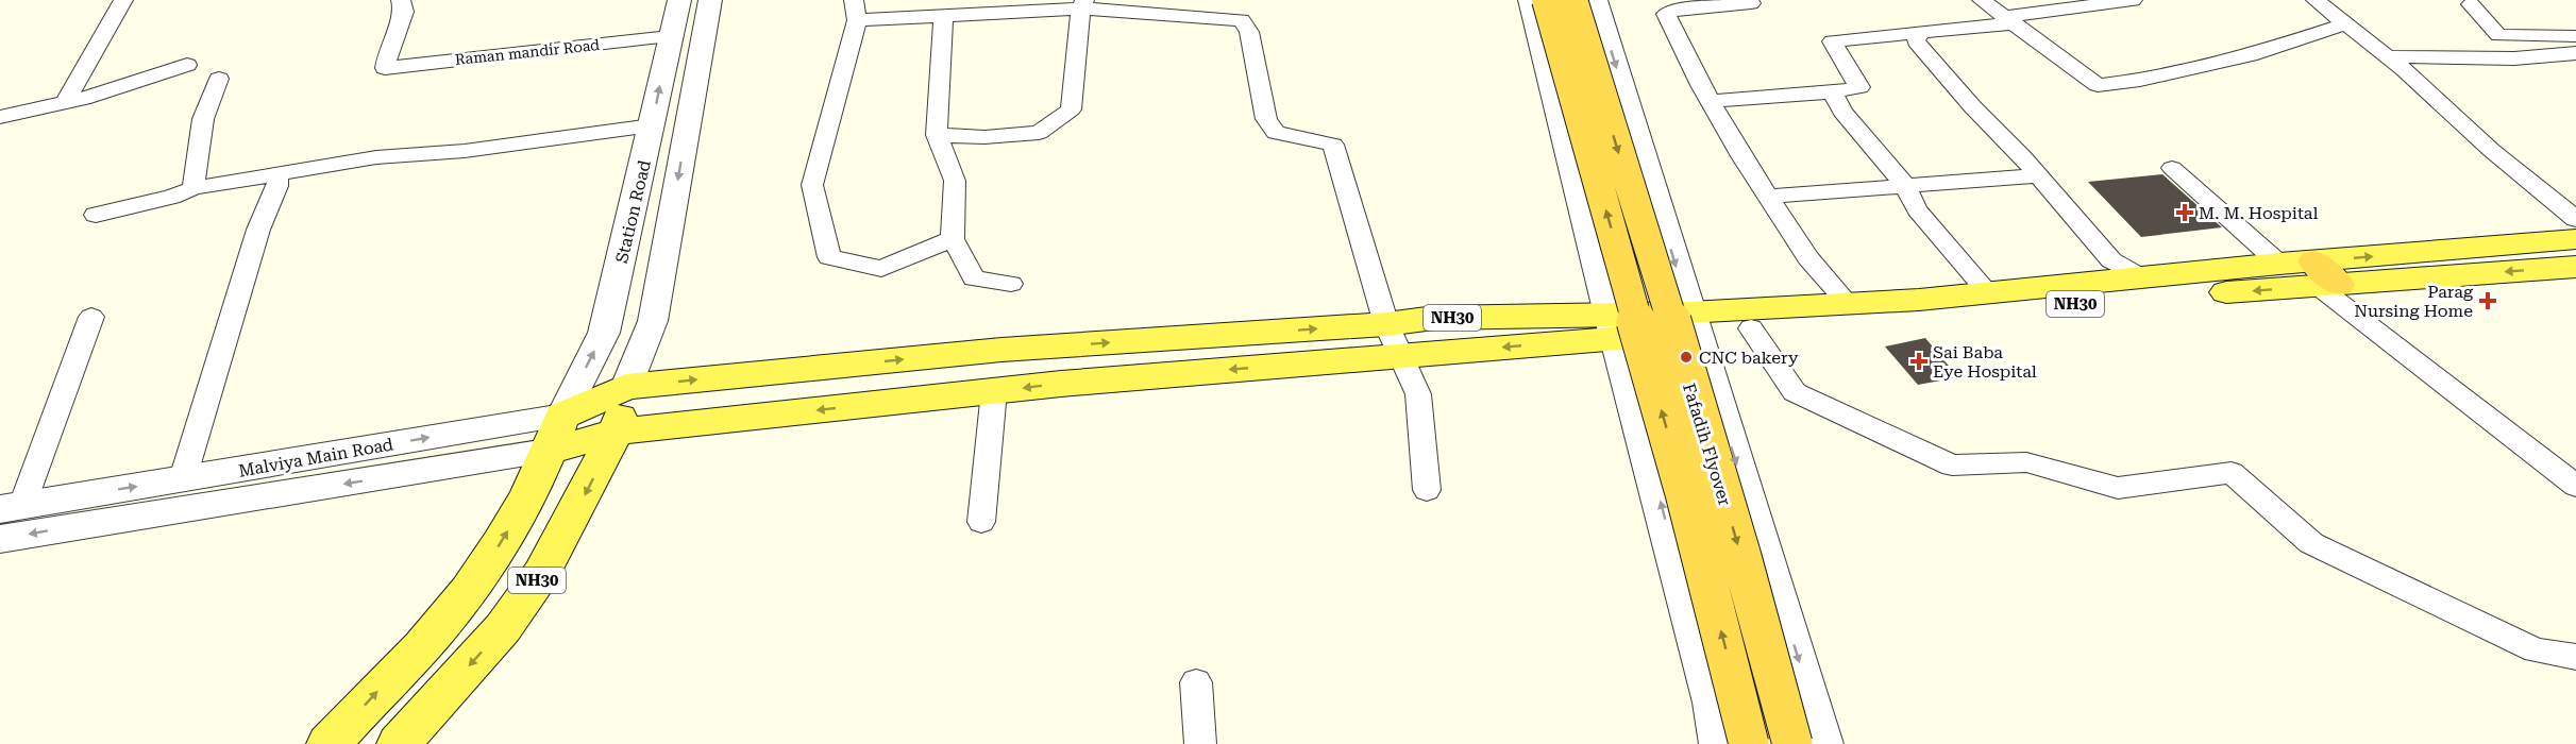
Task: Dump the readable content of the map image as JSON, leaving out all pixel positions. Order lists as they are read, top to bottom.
{
  "streets": {
    "highway": ["Fafadih Flyover"],
    "main road": ["NH30", "Malviya Main Road"],
    "street": ["Raman mandir Road", "Station Road"]
  },
  "crossings": [
    ["Raman mandir Road", "Station Road"],
    ["Station Road", "NH30"],
    ["Station Road", "Malviya Main Road"],
    ["NH30", "Malviya Main Road"]
  ],
  "one_way": ["Malviya Main Road"],
  "places": {
    "health": ["M. M. Hospital", "Parag Nursing Home", "Sai Baba Eye Hospital"],
    "other": ["CNC bakery"]
  }
}
